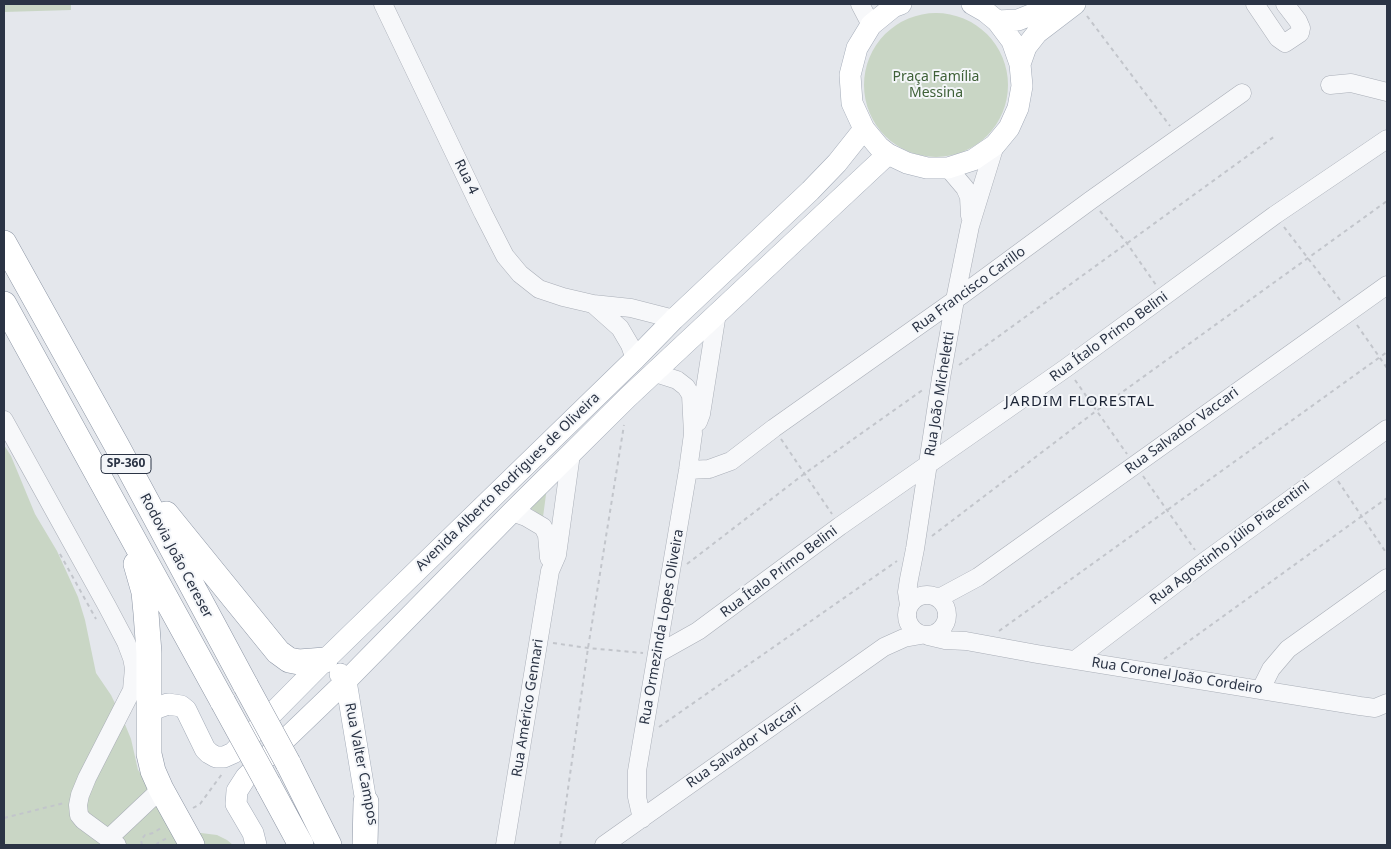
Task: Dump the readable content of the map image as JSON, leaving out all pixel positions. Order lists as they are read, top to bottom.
{
  "streets": {
    "highway": ["SP-360", "Rodovia João Cereser"],
    "main road": ["Avenida Alberto Rodrigues de Oliveira", "Rua Valter Campos"],
    "street": [
      "Rua 4",
      "Rua Francisco Carillo",
      "Rua Ítalo Primo Belini",
      "Rua João Micheletti",
      "Rua Salvador Vaccari",
      "Rua Agostinho Júlio Piacentini",
      "Rua Ormezinda Lopes Oliveira",
      "Rua Coronel João Cordeiro",
      "Rua Américo Gennari"
    ]
  },
  "crossings": [
    ["Rua 4", "Avenida Alberto Rodrigues de Oliveira"],
    ["Rua Francisco Carillo", "Rua João Micheletti"],
    ["Rua Francisco Carillo", "Rua Ormezinda Lopes Oliveira"],
    ["Rua Ítalo Primo Belini", "Rua João Micheletti"],
    ["Rua Ítalo Primo Belini", "Rua Ormezinda Lopes Oliveira"],
    ["Rua João Micheletti", "Rua Salvador Vaccari"],
    ["Rua João Micheletti", "Rua Coronel João Cordeiro"],
    ["Rua Salvador Vaccari", "Rua Ormezinda Lopes Oliveira"],
    ["Rua Salvador Vaccari", "Rua Coronel João Cordeiro"],
    ["Avenida Alberto Rodrigues de Oliveira", "Rua Ormezinda Lopes Oliveira"],
    ["Avenida Alberto Rodrigues de Oliveira", "Rua Américo Gennari"],
    ["Avenida Alberto Rodrigues de Oliveira", "Rua Valter Campos"],
    ["Rua Agostinho Júlio Piacentini", "Rua Coronel João Cordeiro"]
  ],
  "districts": ["JARDIM FLORESTAL"],
  "parks": ["Praça Família Messina"]
}
